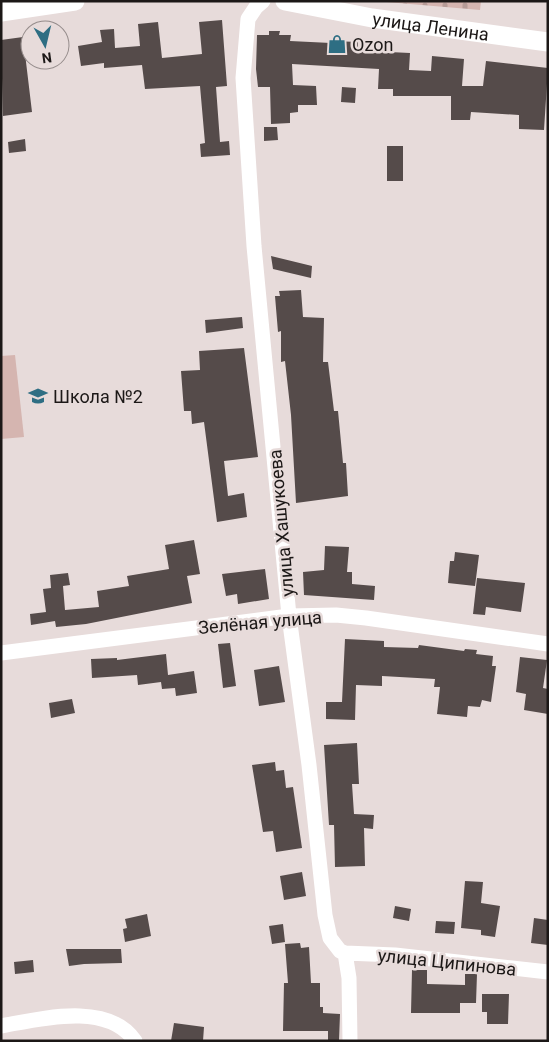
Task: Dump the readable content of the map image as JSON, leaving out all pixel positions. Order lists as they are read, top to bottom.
{
  "streets": {
    "street": [
      "улица Ленина",
      "улица Хашукоева",
      "Зелёная улица",
      "улица Ципинова"
    ]
  },
  "crossings": [
    ["улица Хашукоева", "Зелёная улица"],
    ["улица Хашукоева", "улица Ципинова"]
  ],
  "places": {
    "shop": ["Ozon"],
    "school or university": ["Школа №2"]
  },
  "north": "bottom"
}
